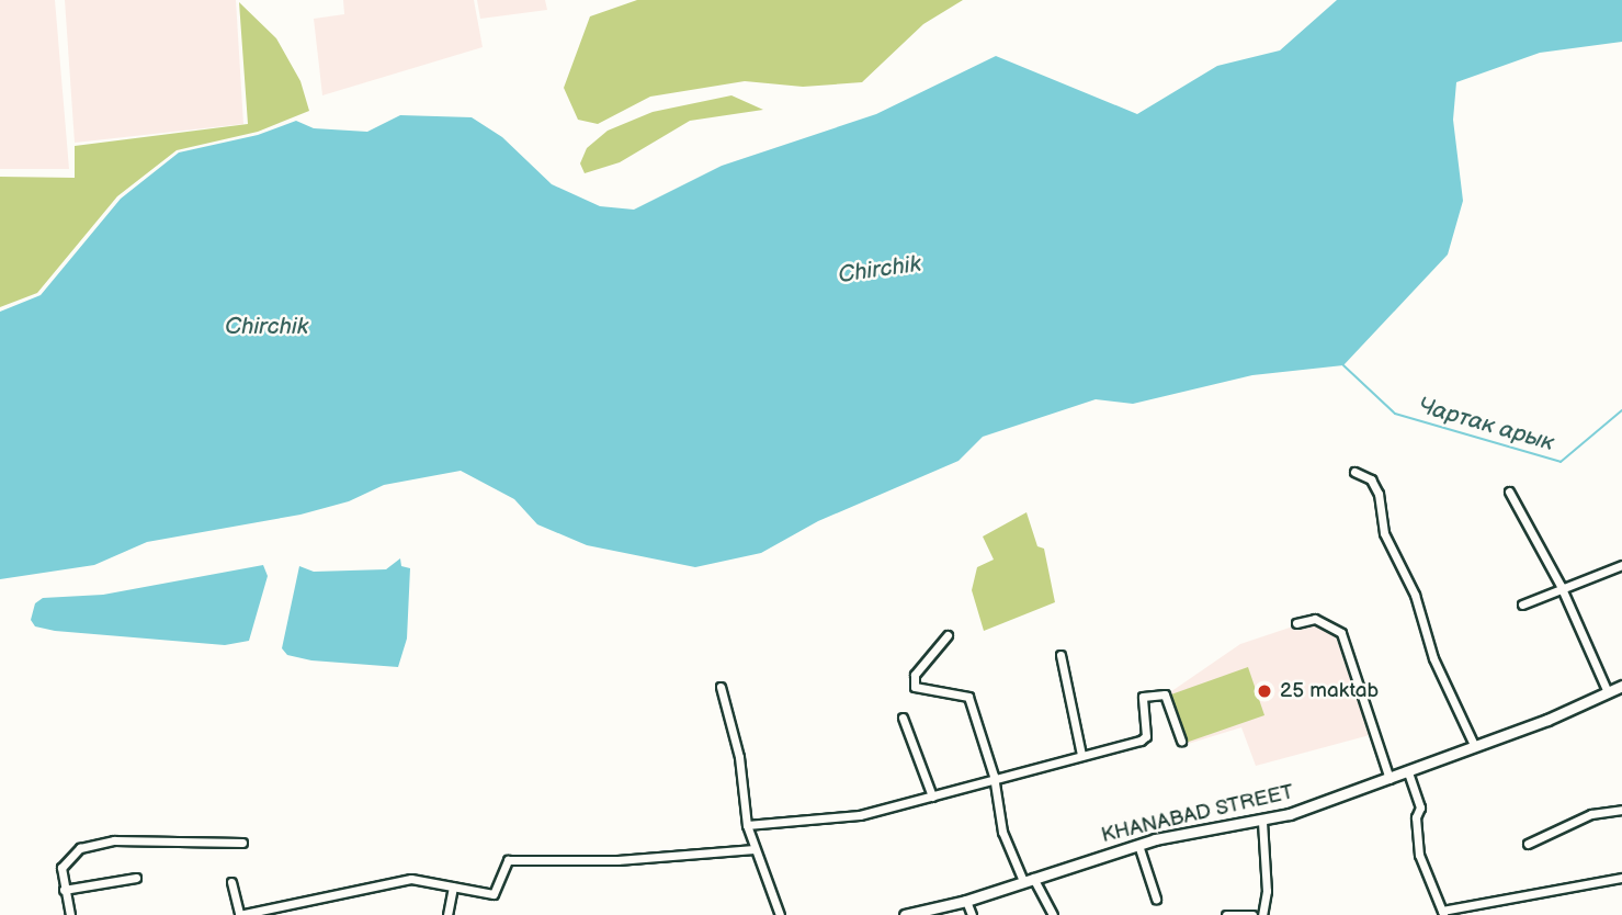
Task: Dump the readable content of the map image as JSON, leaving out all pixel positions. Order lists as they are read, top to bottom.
{
  "streets": {
    "main road": ["KHANABAD STREET"]
  },
  "water": ["Chirchik", "Чартак арык"],
  "places": ["25 maktab"]
}
